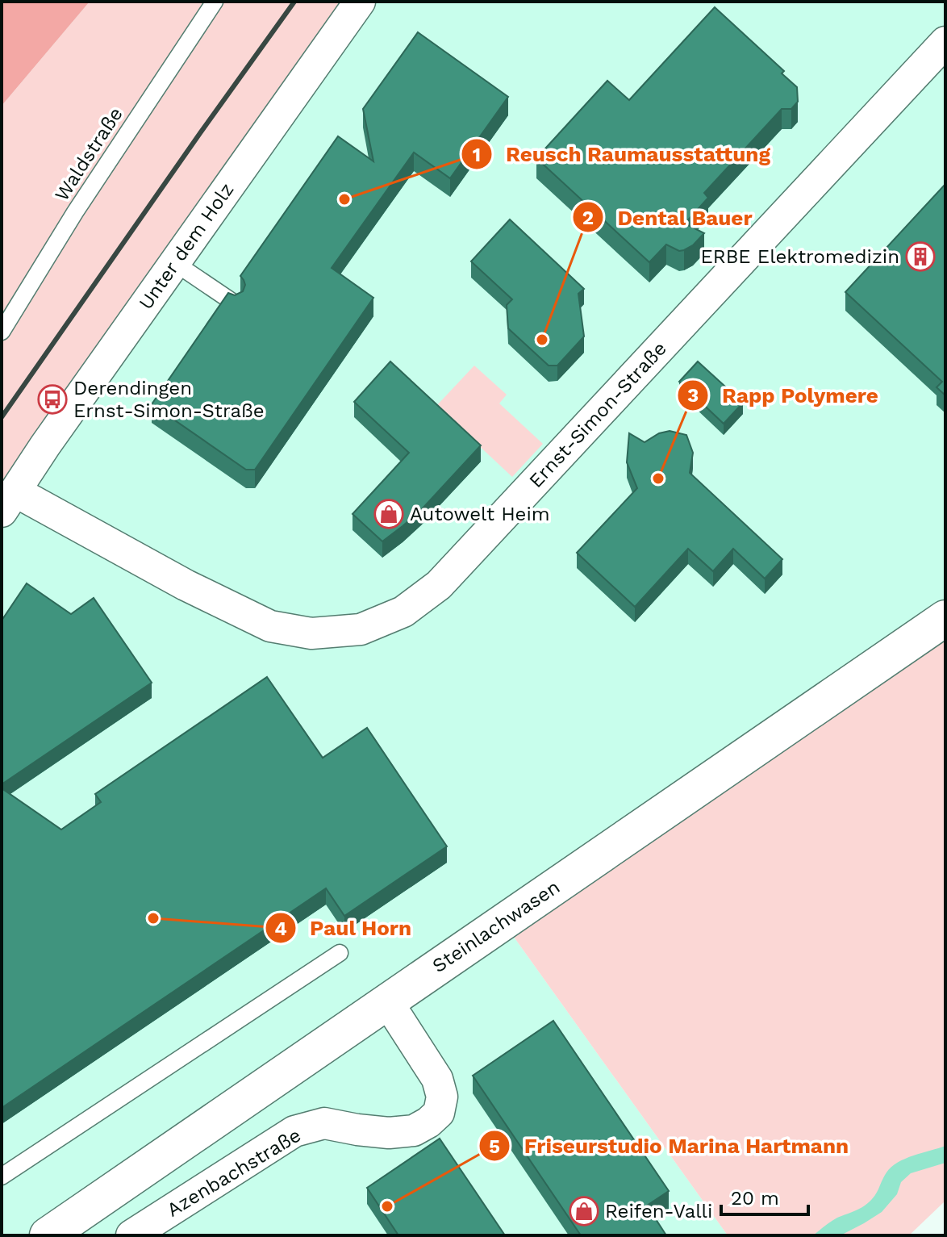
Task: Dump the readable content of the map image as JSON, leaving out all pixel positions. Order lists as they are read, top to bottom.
{
  "streets": {
    "street": [
      "Unter dem Holz",
      "Ernst-Simon-Straße",
      "Steinlachwasen",
      "Azenbachstraße"
    ],
    "lane": ["Waldstraße"]
  },
  "crossings": [
    ["Unter dem Holz", "Ernst-Simon-Straße"],
    ["Steinlachwasen", "Azenbachstraße"]
  ],
  "places": {
    "other": [
      "Reusch Raumausstattung",
      "Dental Bauer",
      "Rapp Polymere",
      "Paul Horn",
      "Friseurstudio Marina Hartmann"
    ],
    "building": ["ERBE Elektromedizin"],
    "bus stop": ["Derendingen Ernst-Simon-Straße"],
    "shop": ["Autowelt Heim", "Reifen-Valli"]
  },
  "scale_bar": "20 m"
}
